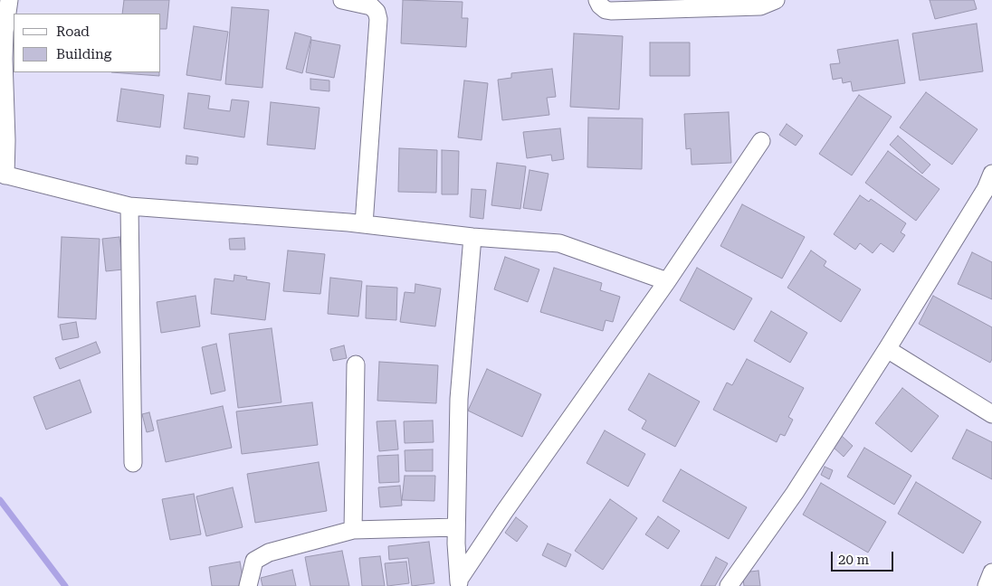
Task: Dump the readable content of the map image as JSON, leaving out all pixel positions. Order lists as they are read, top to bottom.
{
  "legend": ["Road", "Building"],
  "scale_bar": "20 m"
}
